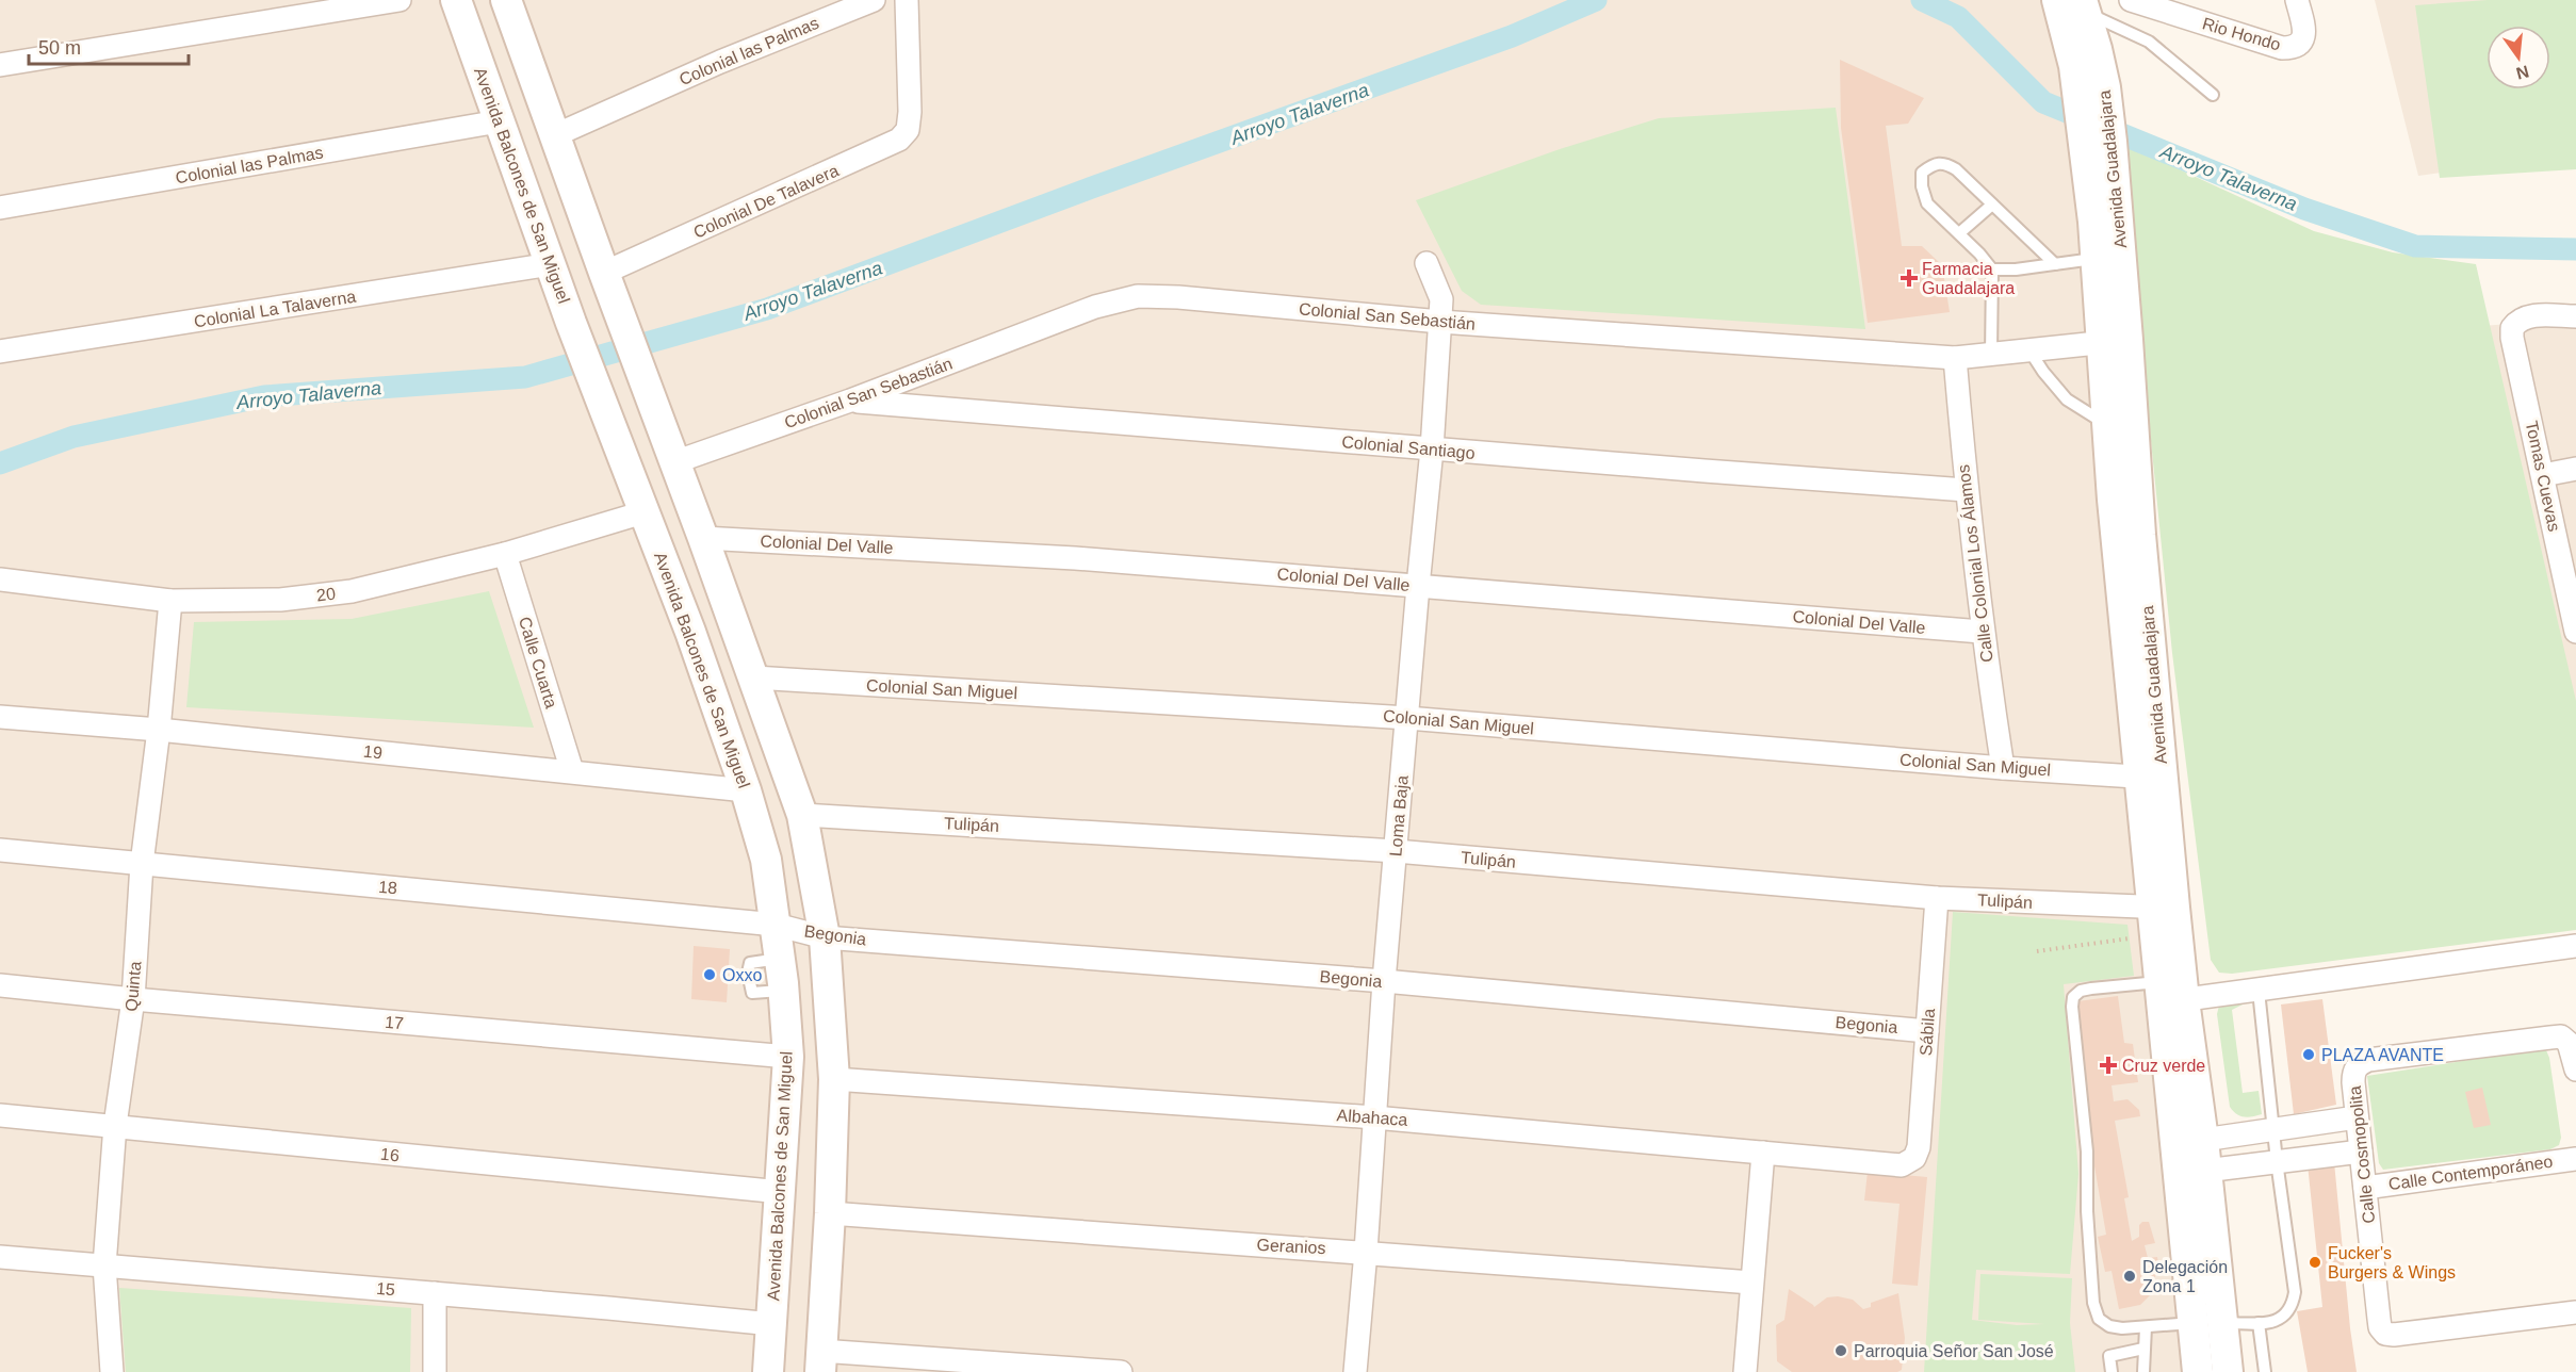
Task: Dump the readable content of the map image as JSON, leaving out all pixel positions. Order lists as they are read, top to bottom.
{
  "streets": {
    "street": [
      "Rio Hondo",
      "Colonial las Palmas",
      "Avenida Guadalajara",
      "Avenida Balcones de San Miguel",
      "Colonial De Talavera",
      "Colonial La Talaverna",
      "Colonial San Sebastián",
      "Colonial Santiago",
      "Tomas Cuevas",
      "Colonial Del Valle",
      "Calle Colonial Los Álamos",
      "20",
      "Calle Cuarta",
      "Colonial San Miguel",
      "19",
      "Loma Baja",
      "Tulipán",
      "18",
      "Begonia",
      "Quinta",
      "17",
      "Sábila",
      "Albahaca",
      "16",
      "Calle Cosmopolita",
      "Calle Contemporáneo",
      "Geranios",
      "15"
    ]
  },
  "crossings": [
    ["Colonial las Palmas", "Avenida Balcones de San Miguel"],
    ["Avenida Guadalajara", "Colonial San Sebastián"],
    ["Avenida Guadalajara", "Colonial San Miguel"],
    ["Avenida Guadalajara", "Tulipán"],
    ["Avenida Balcones de San Miguel", "Colonial La Talaverna"],
    ["Avenida Balcones de San Miguel", "20"],
    ["Avenida Balcones de San Miguel", "19"],
    ["Avenida Balcones de San Miguel", "18"],
    ["Avenida Balcones de San Miguel", "Begonia"],
    ["Avenida Balcones de San Miguel", "17"],
    ["Avenida Balcones de San Miguel", "16"],
    ["Avenida Balcones de San Miguel", "15"],
    ["Colonial San Sebastián", "Colonial Santiago"],
    ["Colonial San Sebastián", "Calle Colonial Los Álamos"],
    ["Colonial San Sebastián", "Loma Baja"],
    ["Colonial Santiago", "Calle Colonial Los Álamos"],
    ["Colonial Santiago", "Loma Baja"],
    ["Colonial Del Valle", "Calle Colonial Los Álamos"],
    ["Colonial Del Valle", "Loma Baja"],
    ["Calle Colonial Los Álamos", "Colonial San Miguel"],
    ["20", "Calle Cuarta"],
    ["20", "Quinta"],
    ["Calle Cuarta", "19"],
    ["Colonial San Miguel", "Loma Baja"],
    ["19", "Quinta"],
    ["Loma Baja", "Tulipán"],
    ["Loma Baja", "Begonia"],
    ["Loma Baja", "Albahaca"],
    ["Loma Baja", "Geranios"],
    ["Tulipán", "Sábila"],
    ["18", "Begonia"],
    ["18", "Quinta"],
    ["Begonia", "Sábila"],
    ["Quinta", "17"],
    ["Quinta", "16"],
    ["Quinta", "15"],
    ["Sábila", "Albahaca"],
    ["Calle Cosmopolita", "Calle Contemporáneo"]
  ],
  "water": ["Arroyo Talaverna"],
  "places": {
    "health": ["Farmacia Guadalajara", "Cruz verde"],
    "other": [
      "Oxxo",
      "PLAZA AVANTE",
      "Fucker's Burgers & Wings",
      "Delegación Zona 1",
      "Parroquia Señor San José"
    ]
  },
  "scale_bar": "50 m",
  "north": "bottom"
}
